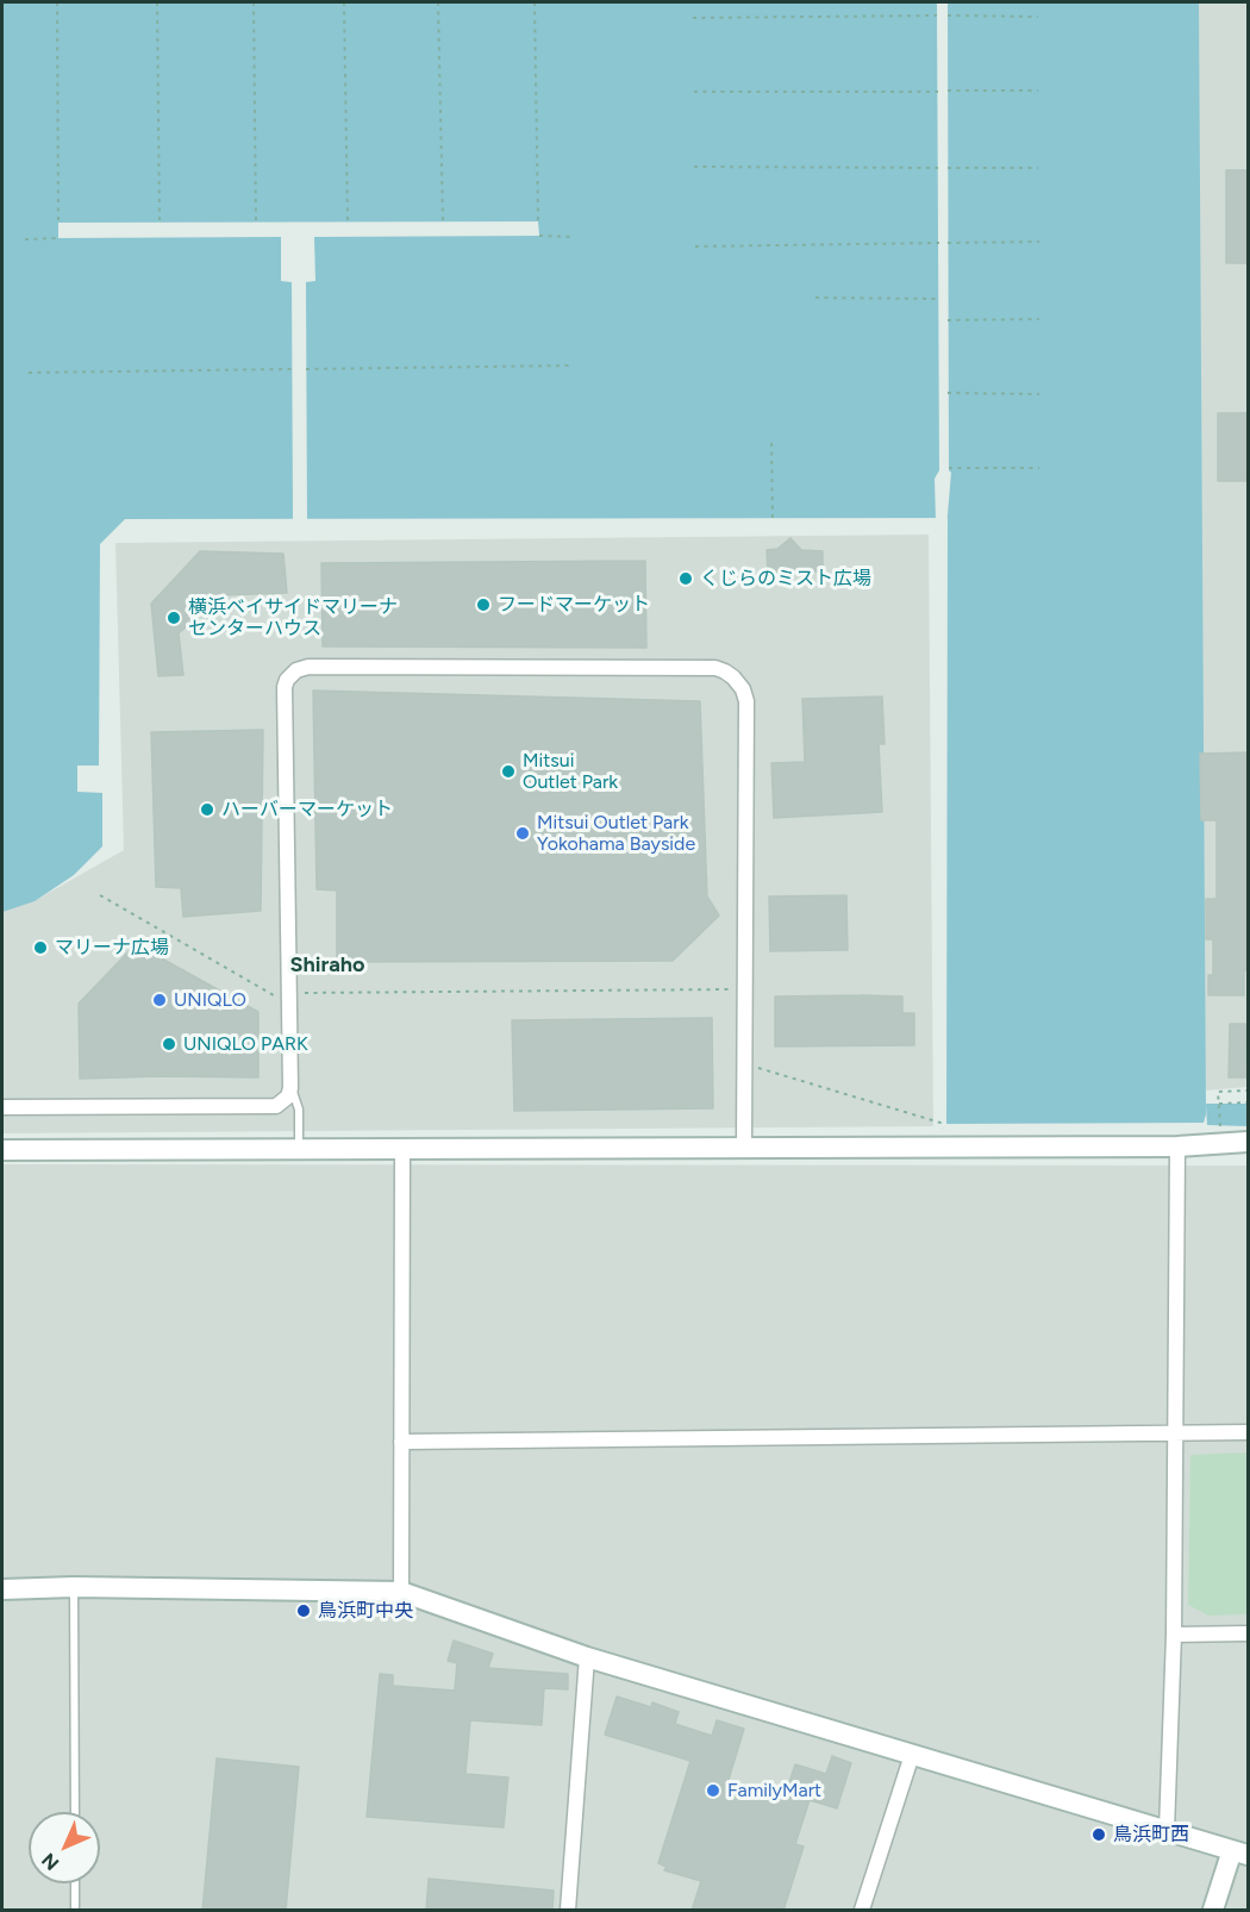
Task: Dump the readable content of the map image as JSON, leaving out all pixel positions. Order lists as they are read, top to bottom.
{
  "districts": ["Shiraho"],
  "places": [
    "くじらのミスト広場",
    "フードマーケット",
    "横浜ベイサイドマリーナ センターハウス",
    "Mitsui Outlet Park",
    "ハーバーマーケット",
    "Mitsui Outlet Park Yokohama Bayside",
    "マリーナ広場",
    "UNIQLO",
    "UNIQLO PARK",
    "鳥浜町中央",
    "FamilyMart",
    "鳥浜町西"
  ],
  "north": "bottom left"
}
